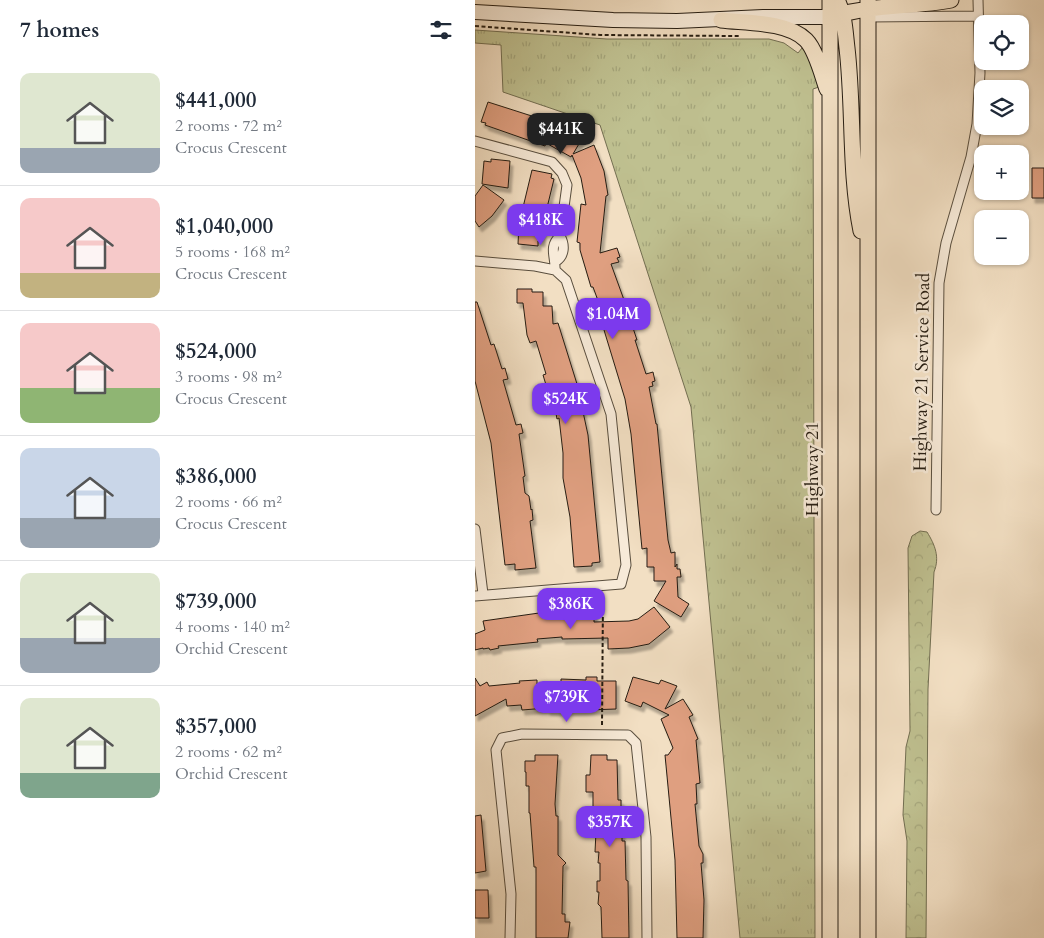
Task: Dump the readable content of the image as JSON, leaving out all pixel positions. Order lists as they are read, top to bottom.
{
  "streets": {
    "main road": ["Highway 21"],
    "street": ["Highway 21 Service Road"]
  },
  "page": {
    "heading": "7 homes",
    "map_buttons": ["+", "−"],
    "list": [
      {
        "name": "$441,000",
        "note": "2 rooms · 72 m² · Crocus Crescent"
      },
      {
        "name": "$1,040,000",
        "note": "5 rooms · 168 m² · Crocus Crescent"
      },
      {
        "name": "$524,000",
        "note": "3 rooms · 98 m² · Crocus Crescent"
      },
      {
        "name": "$386,000",
        "note": "2 rooms · 66 m² · Crocus Crescent"
      },
      {
        "name": "$739,000",
        "note": "4 rooms · 140 m² · Orchid Crescent"
      },
      {
        "name": "$357,000",
        "note": "2 rooms · 62 m² · Orchid Crescent"
      }
    ],
    "price": [
      "$441K",
      "$418K",
      "$1.04M",
      "$524K",
      "$386K",
      "$739K",
      "$357K"
    ]
  }
}
